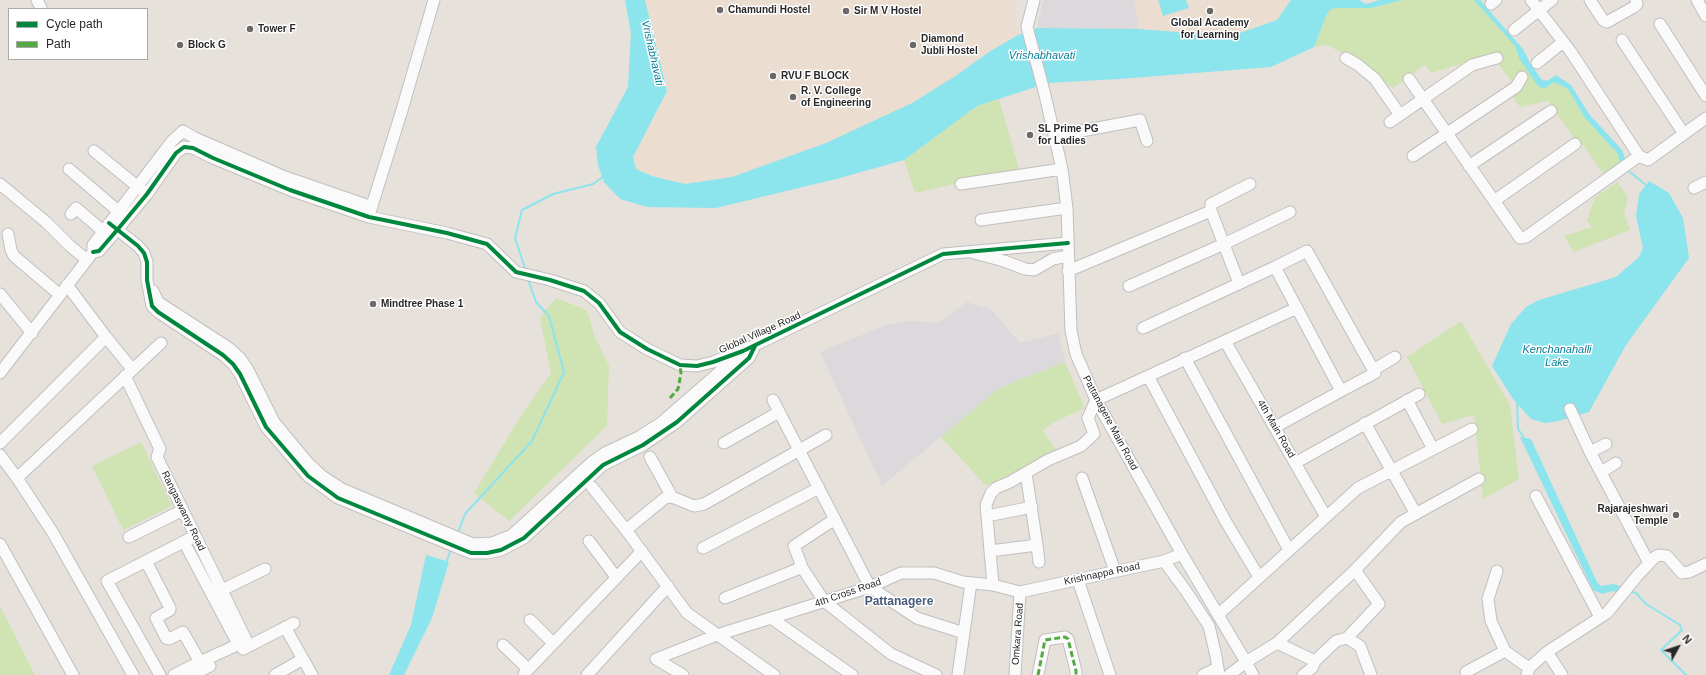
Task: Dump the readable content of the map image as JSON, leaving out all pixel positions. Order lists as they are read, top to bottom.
{
  "streets": {
    "street": [
      "Global Village Road",
      "Pattanagere Main Road",
      "4th Main Road",
      "Rangaswamy Road",
      "Krishnappa Road",
      "4th Cross Road",
      "Omkara Road"
    ]
  },
  "crossings": [
    ["Global Village Road", "Pattanagere Main Road"],
    ["Pattanagere Main Road", "Krishnappa Road"],
    ["Krishnappa Road", "4th Cross Road"],
    ["Krishnappa Road", "Omkara Road"],
    ["4th Cross Road", "Omkara Road"]
  ],
  "districts": ["Pattanagere"],
  "water": ["Vrishabhavati", "Kenchanahalli Lake"],
  "places": [
    "Chamundi Hostel",
    "Sir M V Hostel",
    "Global Academy for Learning",
    "Tower F",
    "Block G",
    "Diamond Jubli Hostel",
    "RVU F BLOCK",
    "R. V. College of Engineering",
    "SL Prime PG for Ladies",
    "Mindtree Phase 1",
    "Rajarajeshwari Temple"
  ],
  "legend": ["Cycle path", "Path"],
  "north": "top right"
}
